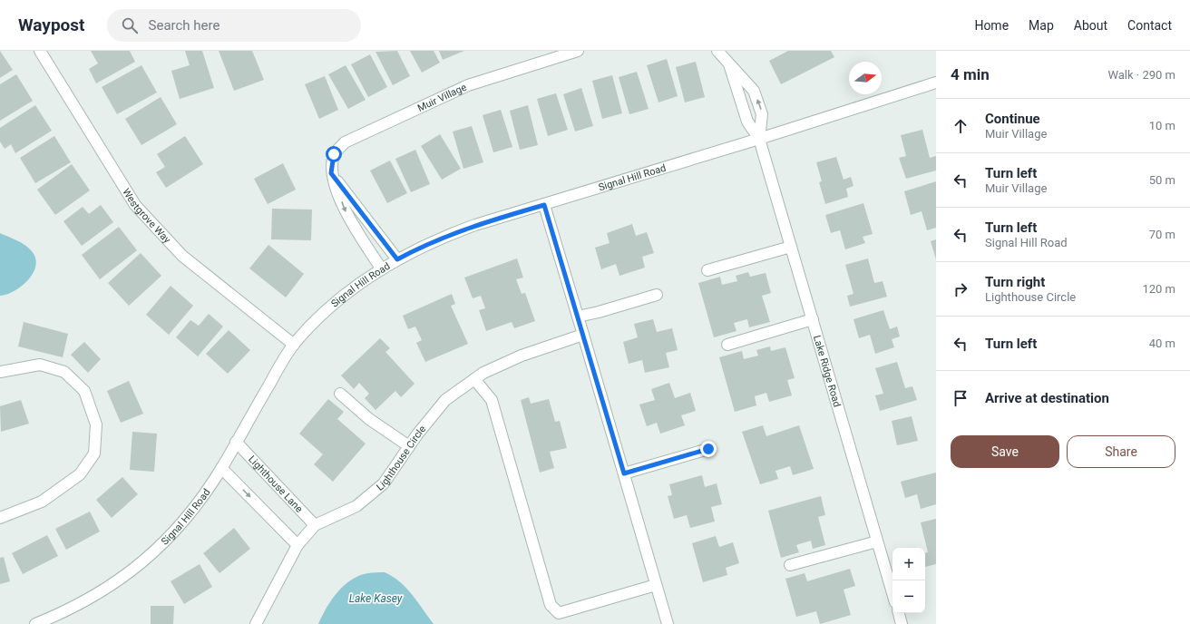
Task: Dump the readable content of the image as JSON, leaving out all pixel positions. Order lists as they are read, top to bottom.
{
  "streets": {
    "street": [
      "Muir Village",
      "Signal Hill Road",
      "Westgrove Way",
      "Lake Ridge Road",
      "Lighthouse Circle",
      "Lighthouse Lane"
    ]
  },
  "crossings": [
    ["Muir Village", "Signal Hill Road"],
    ["Signal Hill Road", "Westgrove Way"],
    ["Signal Hill Road", "Lake Ridge Road"],
    ["Signal Hill Road", "Lighthouse Lane"],
    ["Lighthouse Circle", "Lighthouse Lane"]
  ],
  "water": ["Lake Kasey"],
  "north": "right",
  "page": {
    "header": "Waypost",
    "search": "Search here",
    "nav": [
      "Home",
      "Map",
      "About",
      "Contact"
    ],
    "heading": ["4 min", "Walk · 290 m"],
    "list": [
      ["Continue", "Muir Village", "10 m"],
      ["Turn left", "Muir Village", "50 m"],
      ["Turn left", "Signal Hill Road", "70 m"],
      ["Turn right", "Lighthouse Circle", "120 m"],
      ["Turn left", "40 m"],
      "Arrive at destination"
    ],
    "buttons": ["Save", "Share"],
    "map_buttons": ["+", "−"]
  }
}
